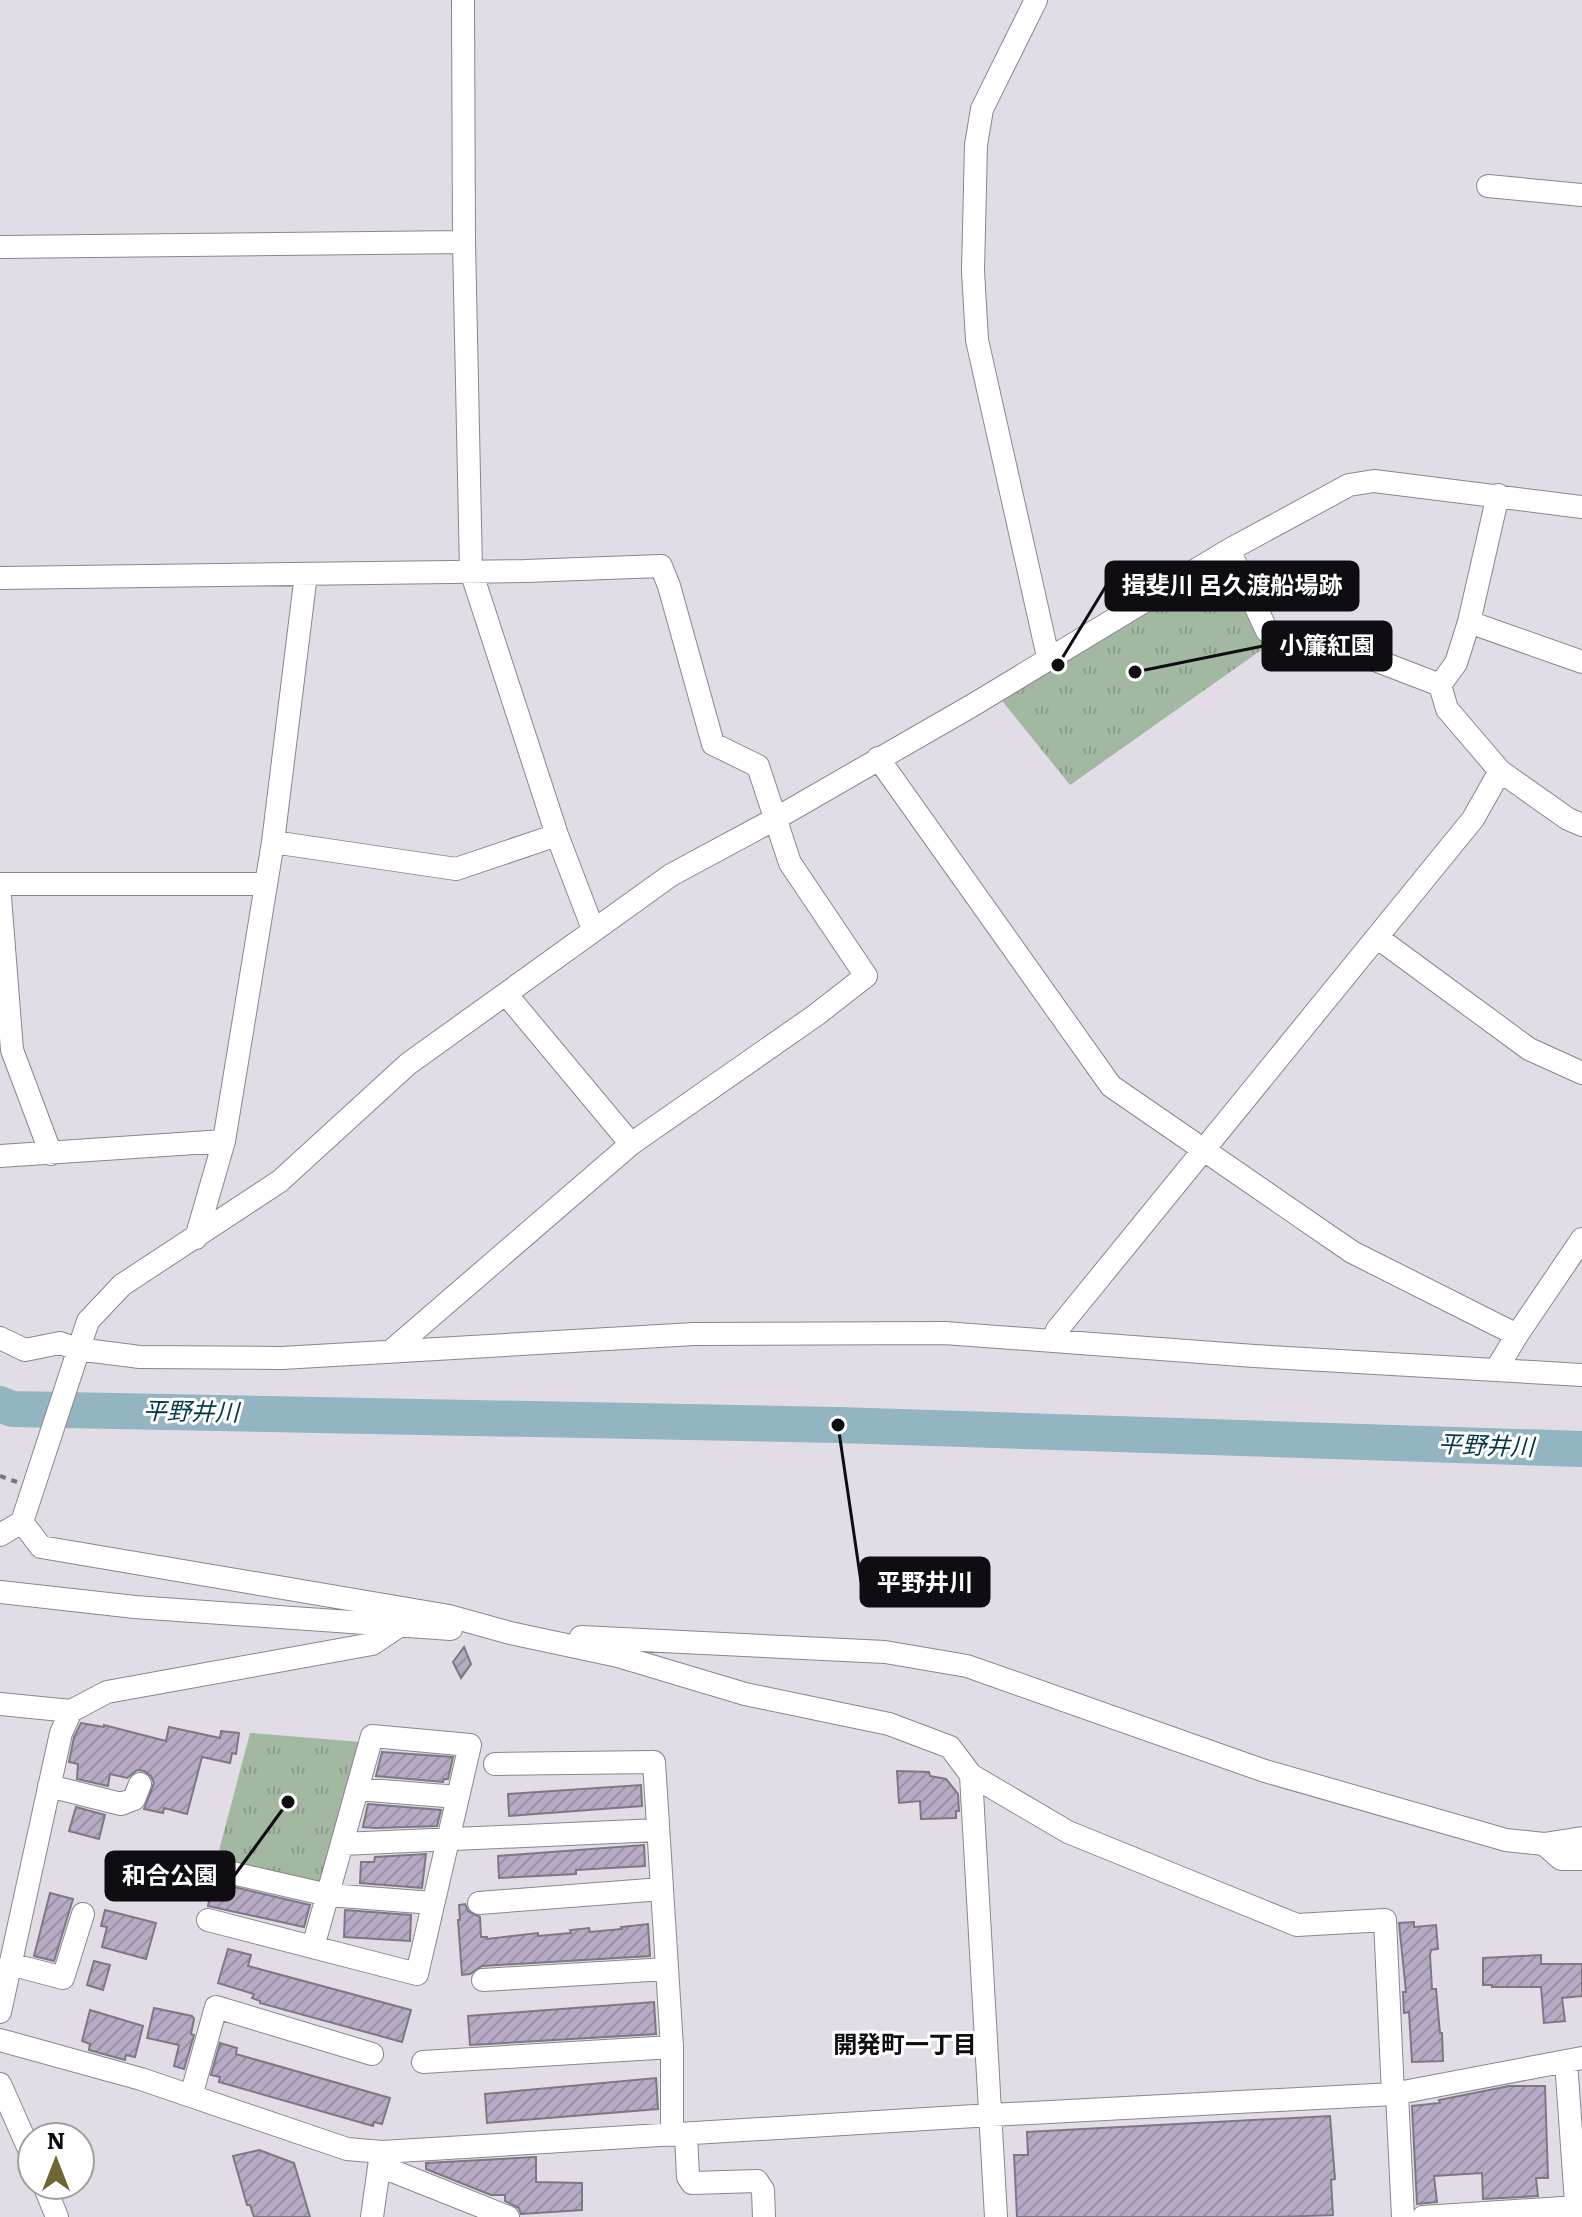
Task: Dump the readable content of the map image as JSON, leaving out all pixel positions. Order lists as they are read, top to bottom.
{
  "districts": ["開発町一丁目"],
  "water": ["平野井川"],
  "places": [
    "揖斐川 呂久渡船場跡",
    "小簾紅園",
    "平野井川",
    "和合公園"
  ],
  "north": "top"
}
